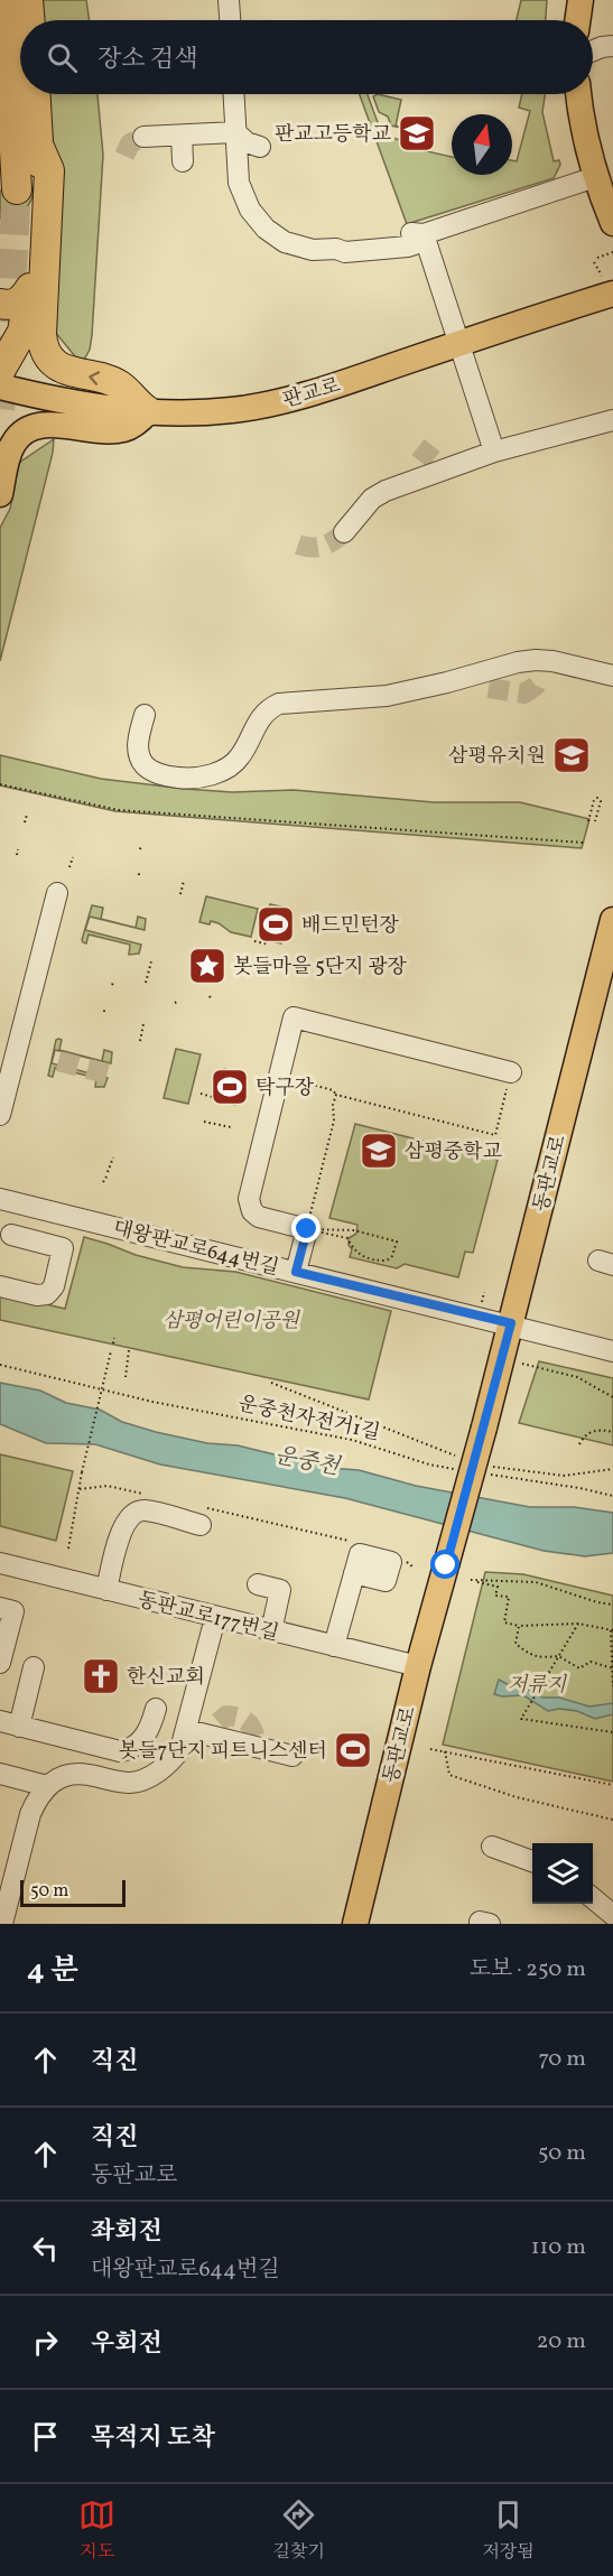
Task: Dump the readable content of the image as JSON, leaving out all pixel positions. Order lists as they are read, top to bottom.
{
  "streets": {
    "main road": ["판교로", "동판교로"],
    "street": ["대왕판교로644번길", "동판교로177번길"],
    "path": ["운중천자전거1길"]
  },
  "crossings": [
    ["동판교로", "대왕판교로644번길"],
    ["동판교로", "동판교로177번길"]
  ],
  "water": ["운중천"],
  "parks": ["삼평어린이공원", "저류지"],
  "places": {
    "school or university": ["판교고등학교", "삼평유치원", "삼평중학교"],
    "sports": ["배드민턴장", "탁구장", "봇들7단지 피트니스센터"],
    "place": ["봇들마을 5단지 광장"],
    "church": ["한신교회"]
  },
  "scale_bar": "50 m",
  "north": "top",
  "page": {
    "search": "장소 검색",
    "scale": "50 m",
    "heading": ["4 분", "도보 · 250 m"],
    "list": [
      ["직진", "70 m"],
      ["직진", "동판교로", "50 m"],
      ["좌회전", "대왕판교로644번길", "110 m"],
      ["우회전", "20 m"],
      "목적지 도착"
    ],
    "nav": ["지도", "길찾기", "저장됨"]
  }
}
